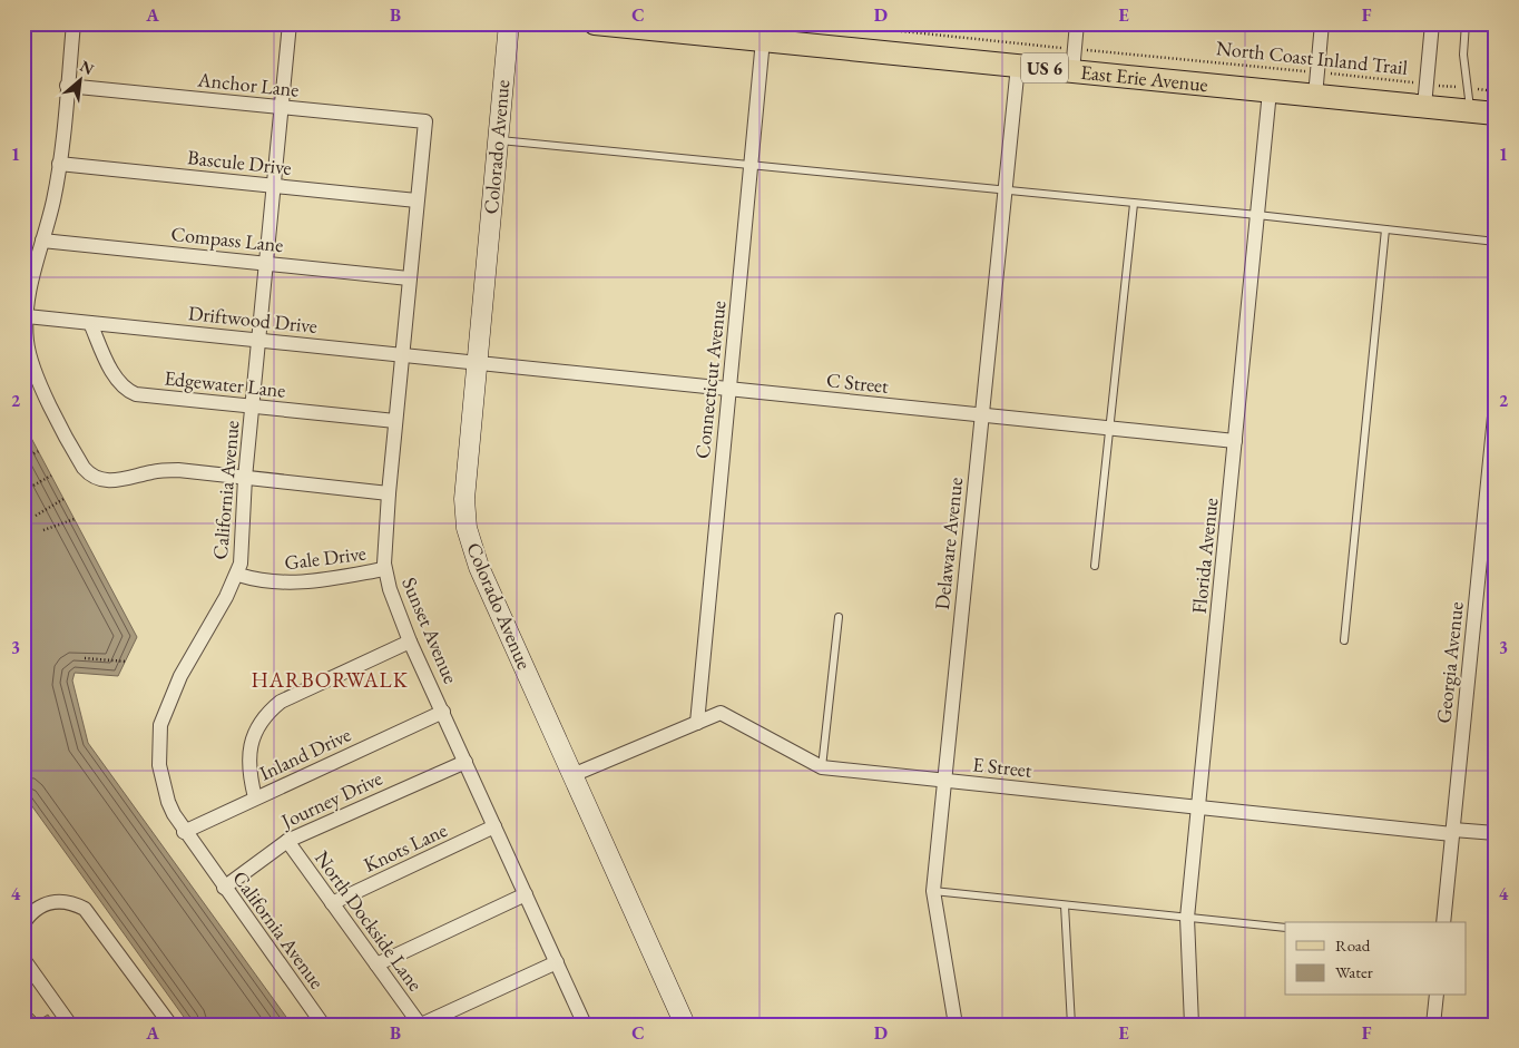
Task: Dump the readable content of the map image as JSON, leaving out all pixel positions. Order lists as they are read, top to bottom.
{
  "streets": {
    "main road": ["US 6", "East Erie Avenue", "Colorado Avenue"],
    "street": [
      "Anchor Lane",
      "Bascule Drive",
      "Compass Lane",
      "Driftwood Drive",
      "Connecticut Avenue",
      "C Street",
      "Edgewater Lane",
      "California Avenue",
      "Delaware Avenue",
      "Florida Avenue",
      "Gale Drive",
      "Sunset Avenue",
      "Georgia Avenue",
      "Inland Drive",
      "E Street",
      "Journey Drive",
      "Knots Lane",
      "North Dockside Lane"
    ],
    "path": ["North Coast Inland Trail"]
  },
  "crossings": [
    ["North Coast Inland Trail", "East Erie Avenue"],
    ["East Erie Avenue", "Connecticut Avenue"],
    ["East Erie Avenue", "Delaware Avenue"],
    ["East Erie Avenue", "Florida Avenue"],
    ["Anchor Lane", "California Avenue"],
    ["Anchor Lane", "Sunset Avenue"],
    ["Colorado Avenue", "Driftwood Drive"],
    ["Colorado Avenue", "C Street"],
    ["Colorado Avenue", "E Street"],
    ["Bascule Drive", "California Avenue"],
    ["Bascule Drive", "Sunset Avenue"],
    ["Compass Lane", "California Avenue"],
    ["Compass Lane", "Sunset Avenue"],
    ["Driftwood Drive", "C Street"],
    ["Driftwood Drive", "Edgewater Lane"],
    ["Driftwood Drive", "California Avenue"],
    ["Driftwood Drive", "Sunset Avenue"],
    ["Connecticut Avenue", "C Street"],
    ["Connecticut Avenue", "E Street"],
    ["C Street", "Delaware Avenue"],
    ["C Street", "Florida Avenue"],
    ["Edgewater Lane", "California Avenue"],
    ["Edgewater Lane", "Sunset Avenue"],
    ["California Avenue", "Gale Drive"],
    ["California Avenue", "Inland Drive"],
    ["California Avenue", "Journey Drive"],
    ["Delaware Avenue", "E Street"],
    ["Florida Avenue", "E Street"],
    ["Gale Drive", "Sunset Avenue"],
    ["Sunset Avenue", "Inland Drive"],
    ["Sunset Avenue", "Journey Drive"],
    ["Sunset Avenue", "Knots Lane"],
    ["Georgia Avenue", "E Street"],
    ["Journey Drive", "North Dockside Lane"],
    ["Knots Lane", "North Dockside Lane"]
  ],
  "districts": ["HARBORWALK"],
  "legend": ["Road", "Water"],
  "north": "top right",
  "grid": {
    "columns": [
      "A",
      "B",
      "C",
      "D",
      "E",
      "F"
    ],
    "rows": [
      "1",
      "2",
      "3",
      "4"
    ]
  }
}
